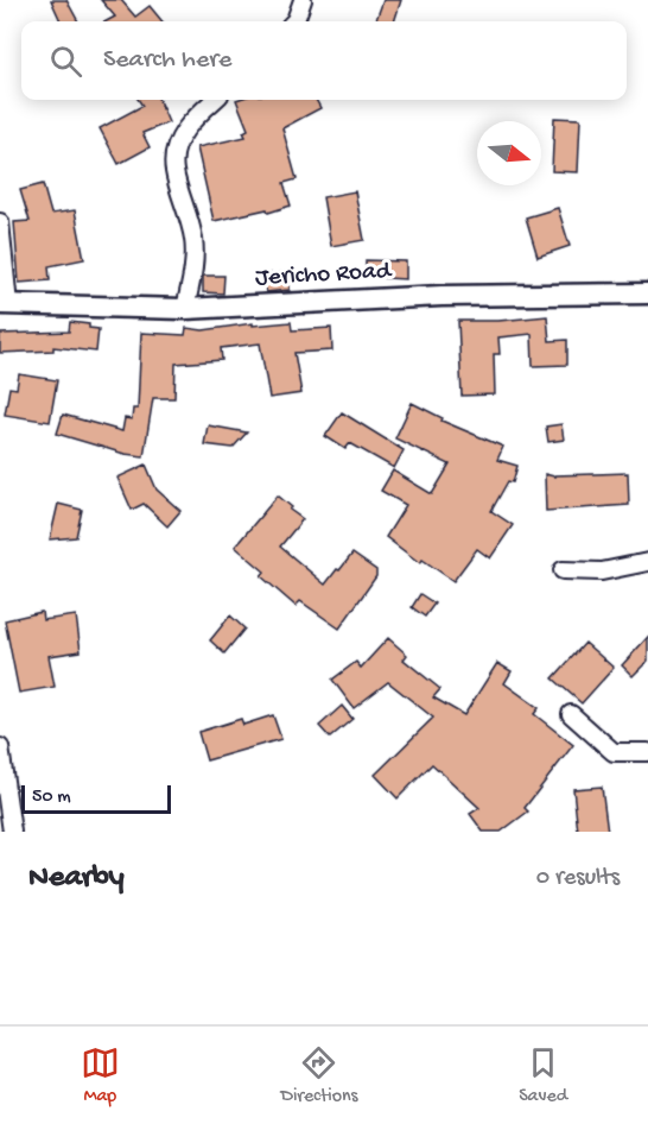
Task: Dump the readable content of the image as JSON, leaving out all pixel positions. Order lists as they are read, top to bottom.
{
  "streets": {
    "street": ["Jericho Road"]
  },
  "scale_bar": "50 m",
  "north": "right",
  "page": {
    "search": "Search here",
    "scale": "50 m",
    "heading": ["Nearby", "0 results"],
    "nav": ["Map", "Directions", "Saved"]
  }
}
